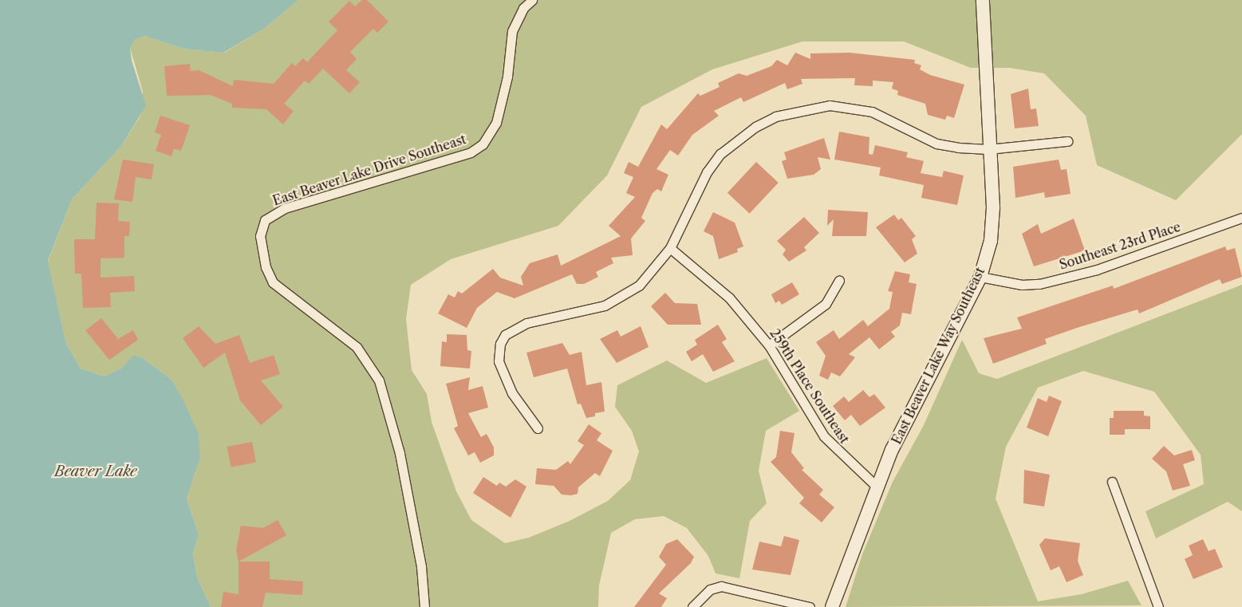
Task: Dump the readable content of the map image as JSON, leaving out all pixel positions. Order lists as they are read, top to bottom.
{
  "streets": {
    "street": [
      "East Beaver Lake Drive Southeast",
      "Southeast 23rd Place",
      "East Beaver Lake Way Southeast",
      "259th Place Southeast"
    ]
  },
  "crossings": [
    ["Southeast 23rd Place", "East Beaver Lake Way Southeast"],
    ["East Beaver Lake Way Southeast", "259th Place Southeast"]
  ],
  "water": ["Beaver Lake"]
}
